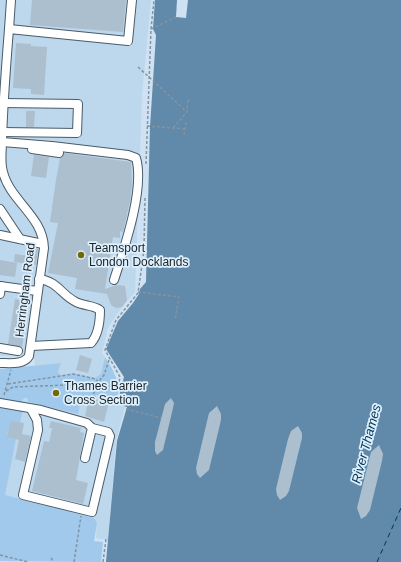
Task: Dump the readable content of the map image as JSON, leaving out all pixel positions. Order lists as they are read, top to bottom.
{
  "streets": {
    "street": ["Herringham Road"]
  },
  "water": ["River Thames"],
  "places": ["Teamsport London Docklands", "Thames Barrier Cross Section"]
}
